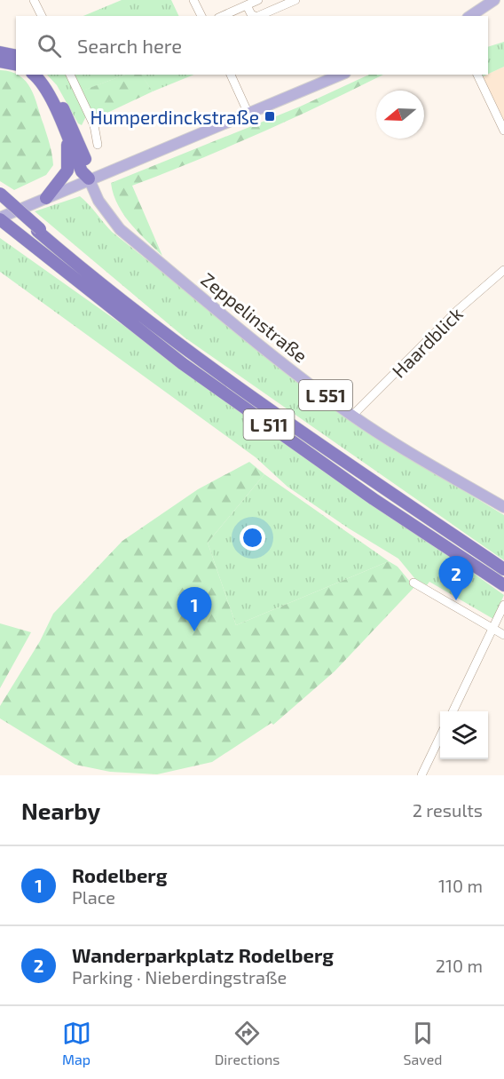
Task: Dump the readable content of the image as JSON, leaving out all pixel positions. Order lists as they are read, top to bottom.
{
  "streets": {
    "highway": ["L 511"],
    "main road": ["Zeppelinstraße", "L 551"],
    "street": ["Haardblick"]
  },
  "crossings": [
    ["Zeppelinstraße", "Haardblick"]
  ],
  "places": {
    "transit": ["Humperdinckstraße"]
  },
  "north": "left",
  "page": {
    "search": "Search here",
    "pins": ["2", "1"],
    "heading": ["Nearby", "2 results"],
    "list": [
      {
        "mark": "1",
        "name": "Rodelberg",
        "note": "Place",
        "value": "110 m"
      },
      {
        "mark": "2",
        "name": "Wanderparkplatz Rodelberg",
        "note": "Parking · Nieberdingstraße",
        "value": "210 m"
      }
    ],
    "nav": ["Map", "Directions", "Saved"]
  }
}
